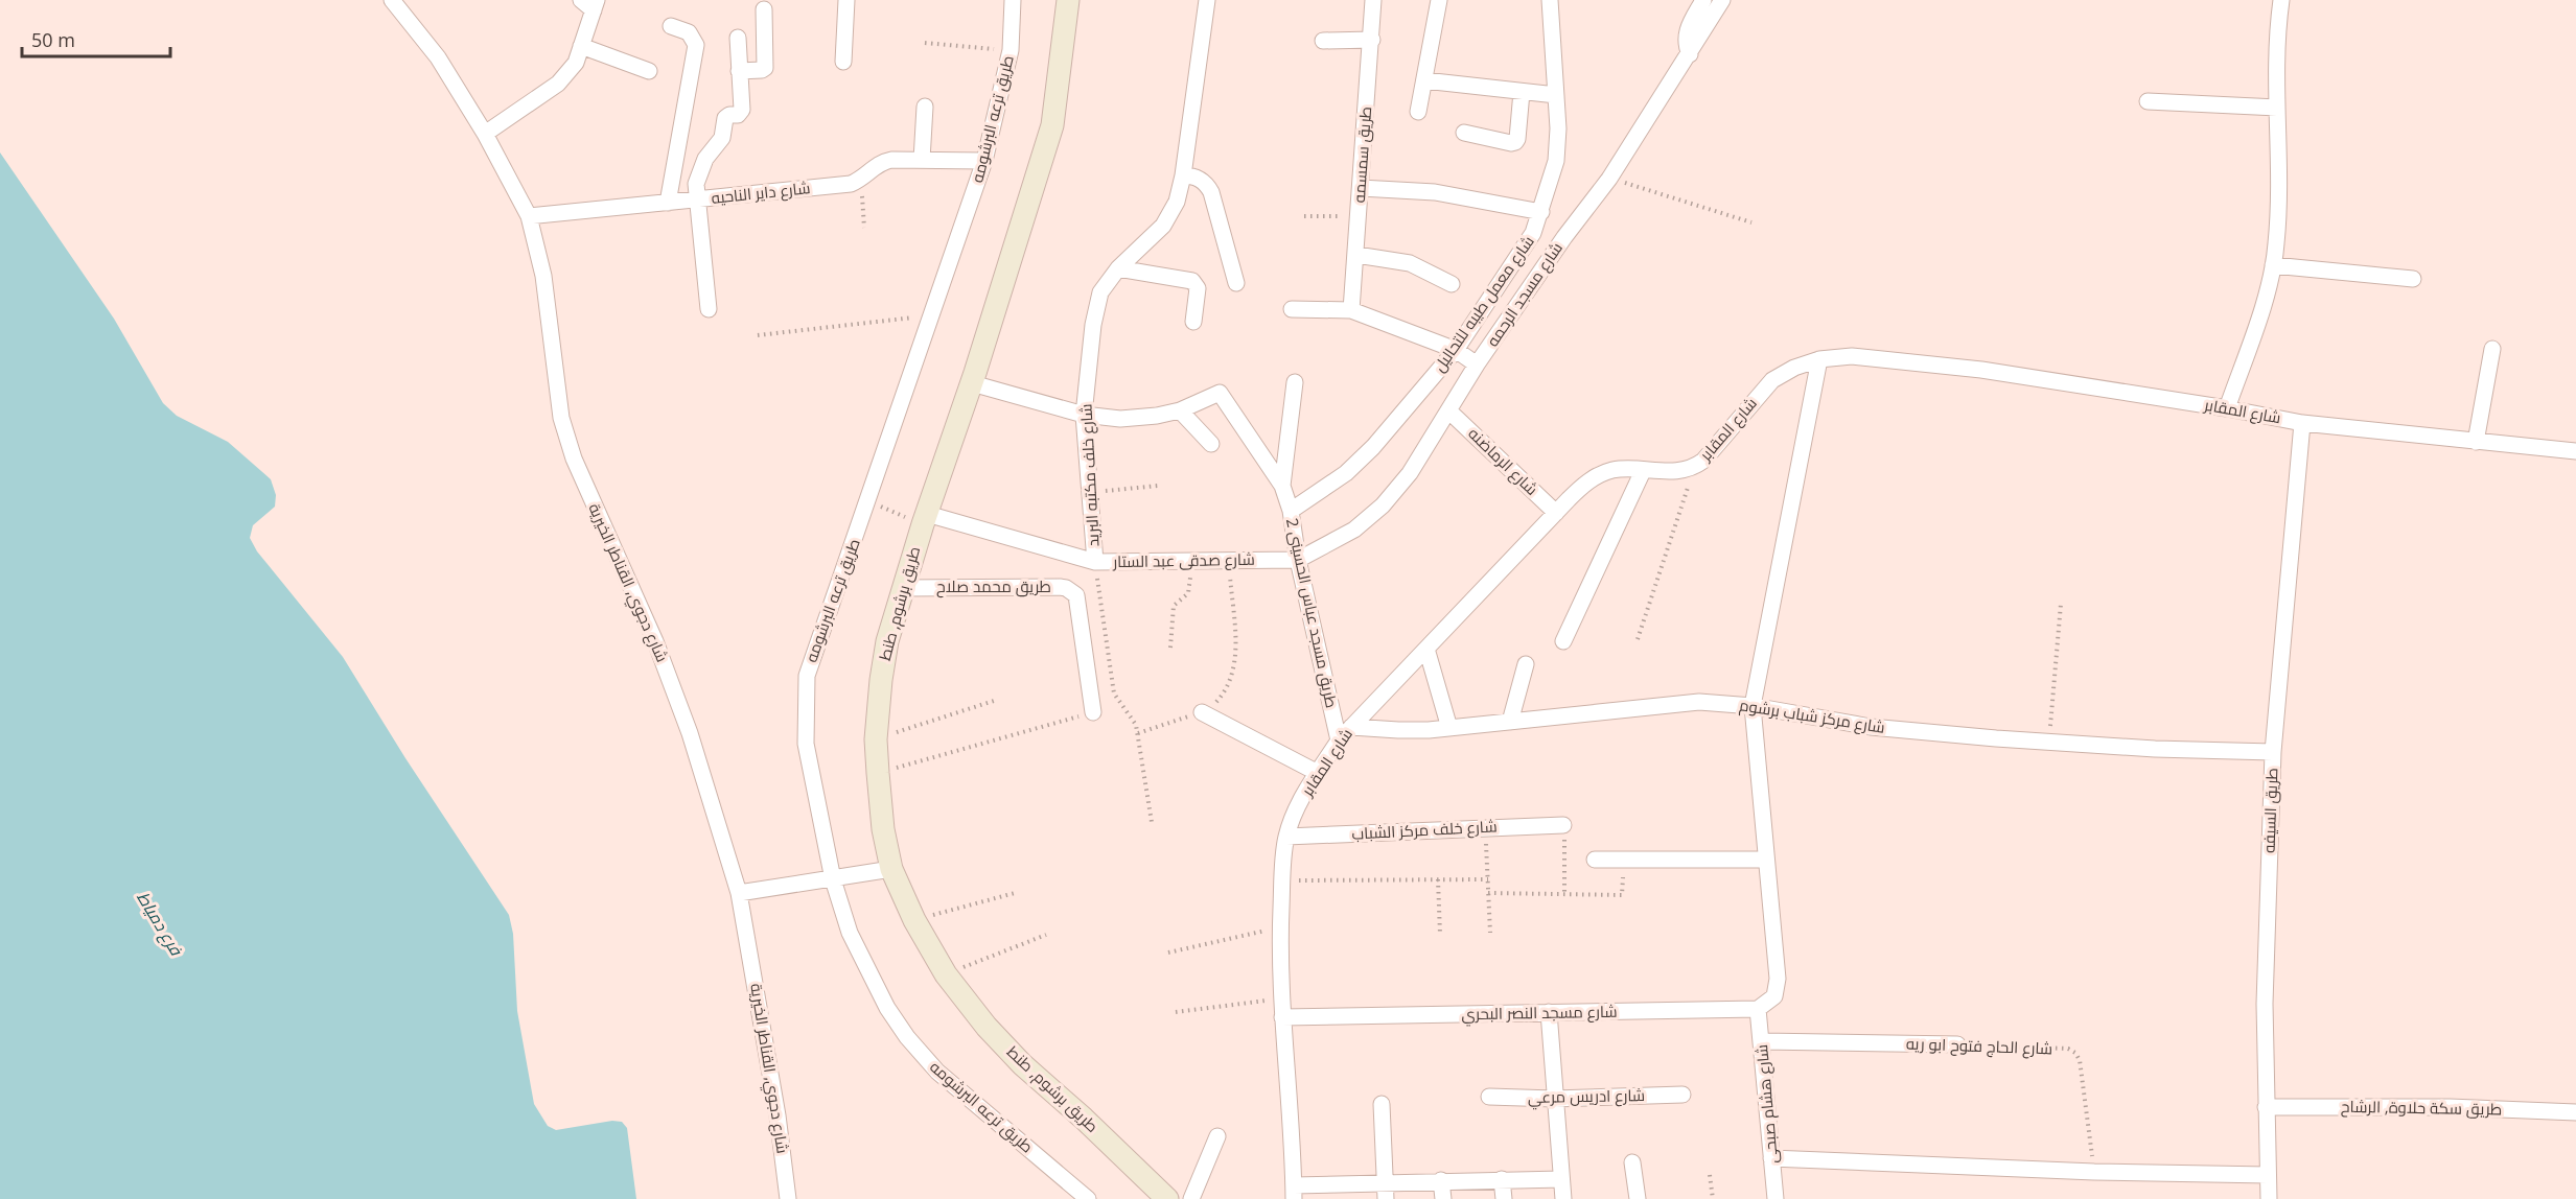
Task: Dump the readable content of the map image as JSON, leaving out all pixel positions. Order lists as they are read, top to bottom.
{
  "streets": {
    "main road": ["طريق برشوم, طنط"],
    "street": [
      "طريق ترعه البرشومه",
      "طريق سمسمه",
      "شارع داير الناحيه",
      "شارع مسجد الرحمه",
      "شارع معمل طيبه للتحاليل",
      "شارع المقابر",
      "شارع الرماضنه",
      "شارع خلف مكتبه البريد",
      "شارع صدقى عبد الستار",
      "شارع دجوي, القناطر الخيرية",
      "طريق محمد صلاح",
      "طريق مسجد عباس الحسينى 2",
      "شارع مركز شباب برشوم",
      "طريق السيفه",
      "شارع خلف مركز الشباب",
      "شارع مسجد النصر البحري",
      "شارع الحاج فتوح ابو ريه",
      "شارع ادريس مرعي",
      "شارع هشام صبحى",
      "طريق سكة حلاوة, الرشاح"
    ]
  },
  "crossings": [
    ["طريق ترعه البرشومه", "شارع داير الناحيه"],
    ["شارع داير الناحيه", "شارع دجوي, القناطر الخيرية"],
    ["شارع مسجد الرحمه", "شارع الرماضنه"],
    ["شارع مسجد الرحمه", "شارع صدقى عبد الستار"],
    ["شارع مسجد الرحمه", "طريق مسجد عباس الحسينى 2"],
    ["شارع معمل طيبه للتحاليل", "طريق مسجد عباس الحسينى 2"],
    ["شارع المقابر", "شارع الرماضنه"],
    ["شارع المقابر", "طريق مسجد عباس الحسينى 2"],
    ["شارع المقابر", "شارع مركز شباب برشوم"],
    ["شارع المقابر", "طريق السيفه"],
    ["شارع المقابر", "شارع خلف مركز الشباب"],
    ["شارع المقابر", "شارع مسجد النصر البحري"],
    ["شارع خلف مكتبه البريد", "شارع صدقى عبد الستار"],
    ["شارع صدقى عبد الستار", "طريق برشوم, طنط"],
    ["شارع صدقى عبد الستار", "طريق مسجد عباس الحسينى 2"],
    ["طريق محمد صلاح", "طريق برشوم, طنط"],
    ["شارع مركز شباب برشوم", "طريق السيفه"],
    ["طريق السيفه", "طريق سكة حلاوة, الرشاح"],
    ["شارع مسجد النصر البحري", "شارع هشام صبحى"],
    ["شارع الحاج فتوح ابو ريه", "شارع هشام صبحى"]
  ],
  "water": ["فرع دمياط"],
  "scale_bar": "50 m"
}
